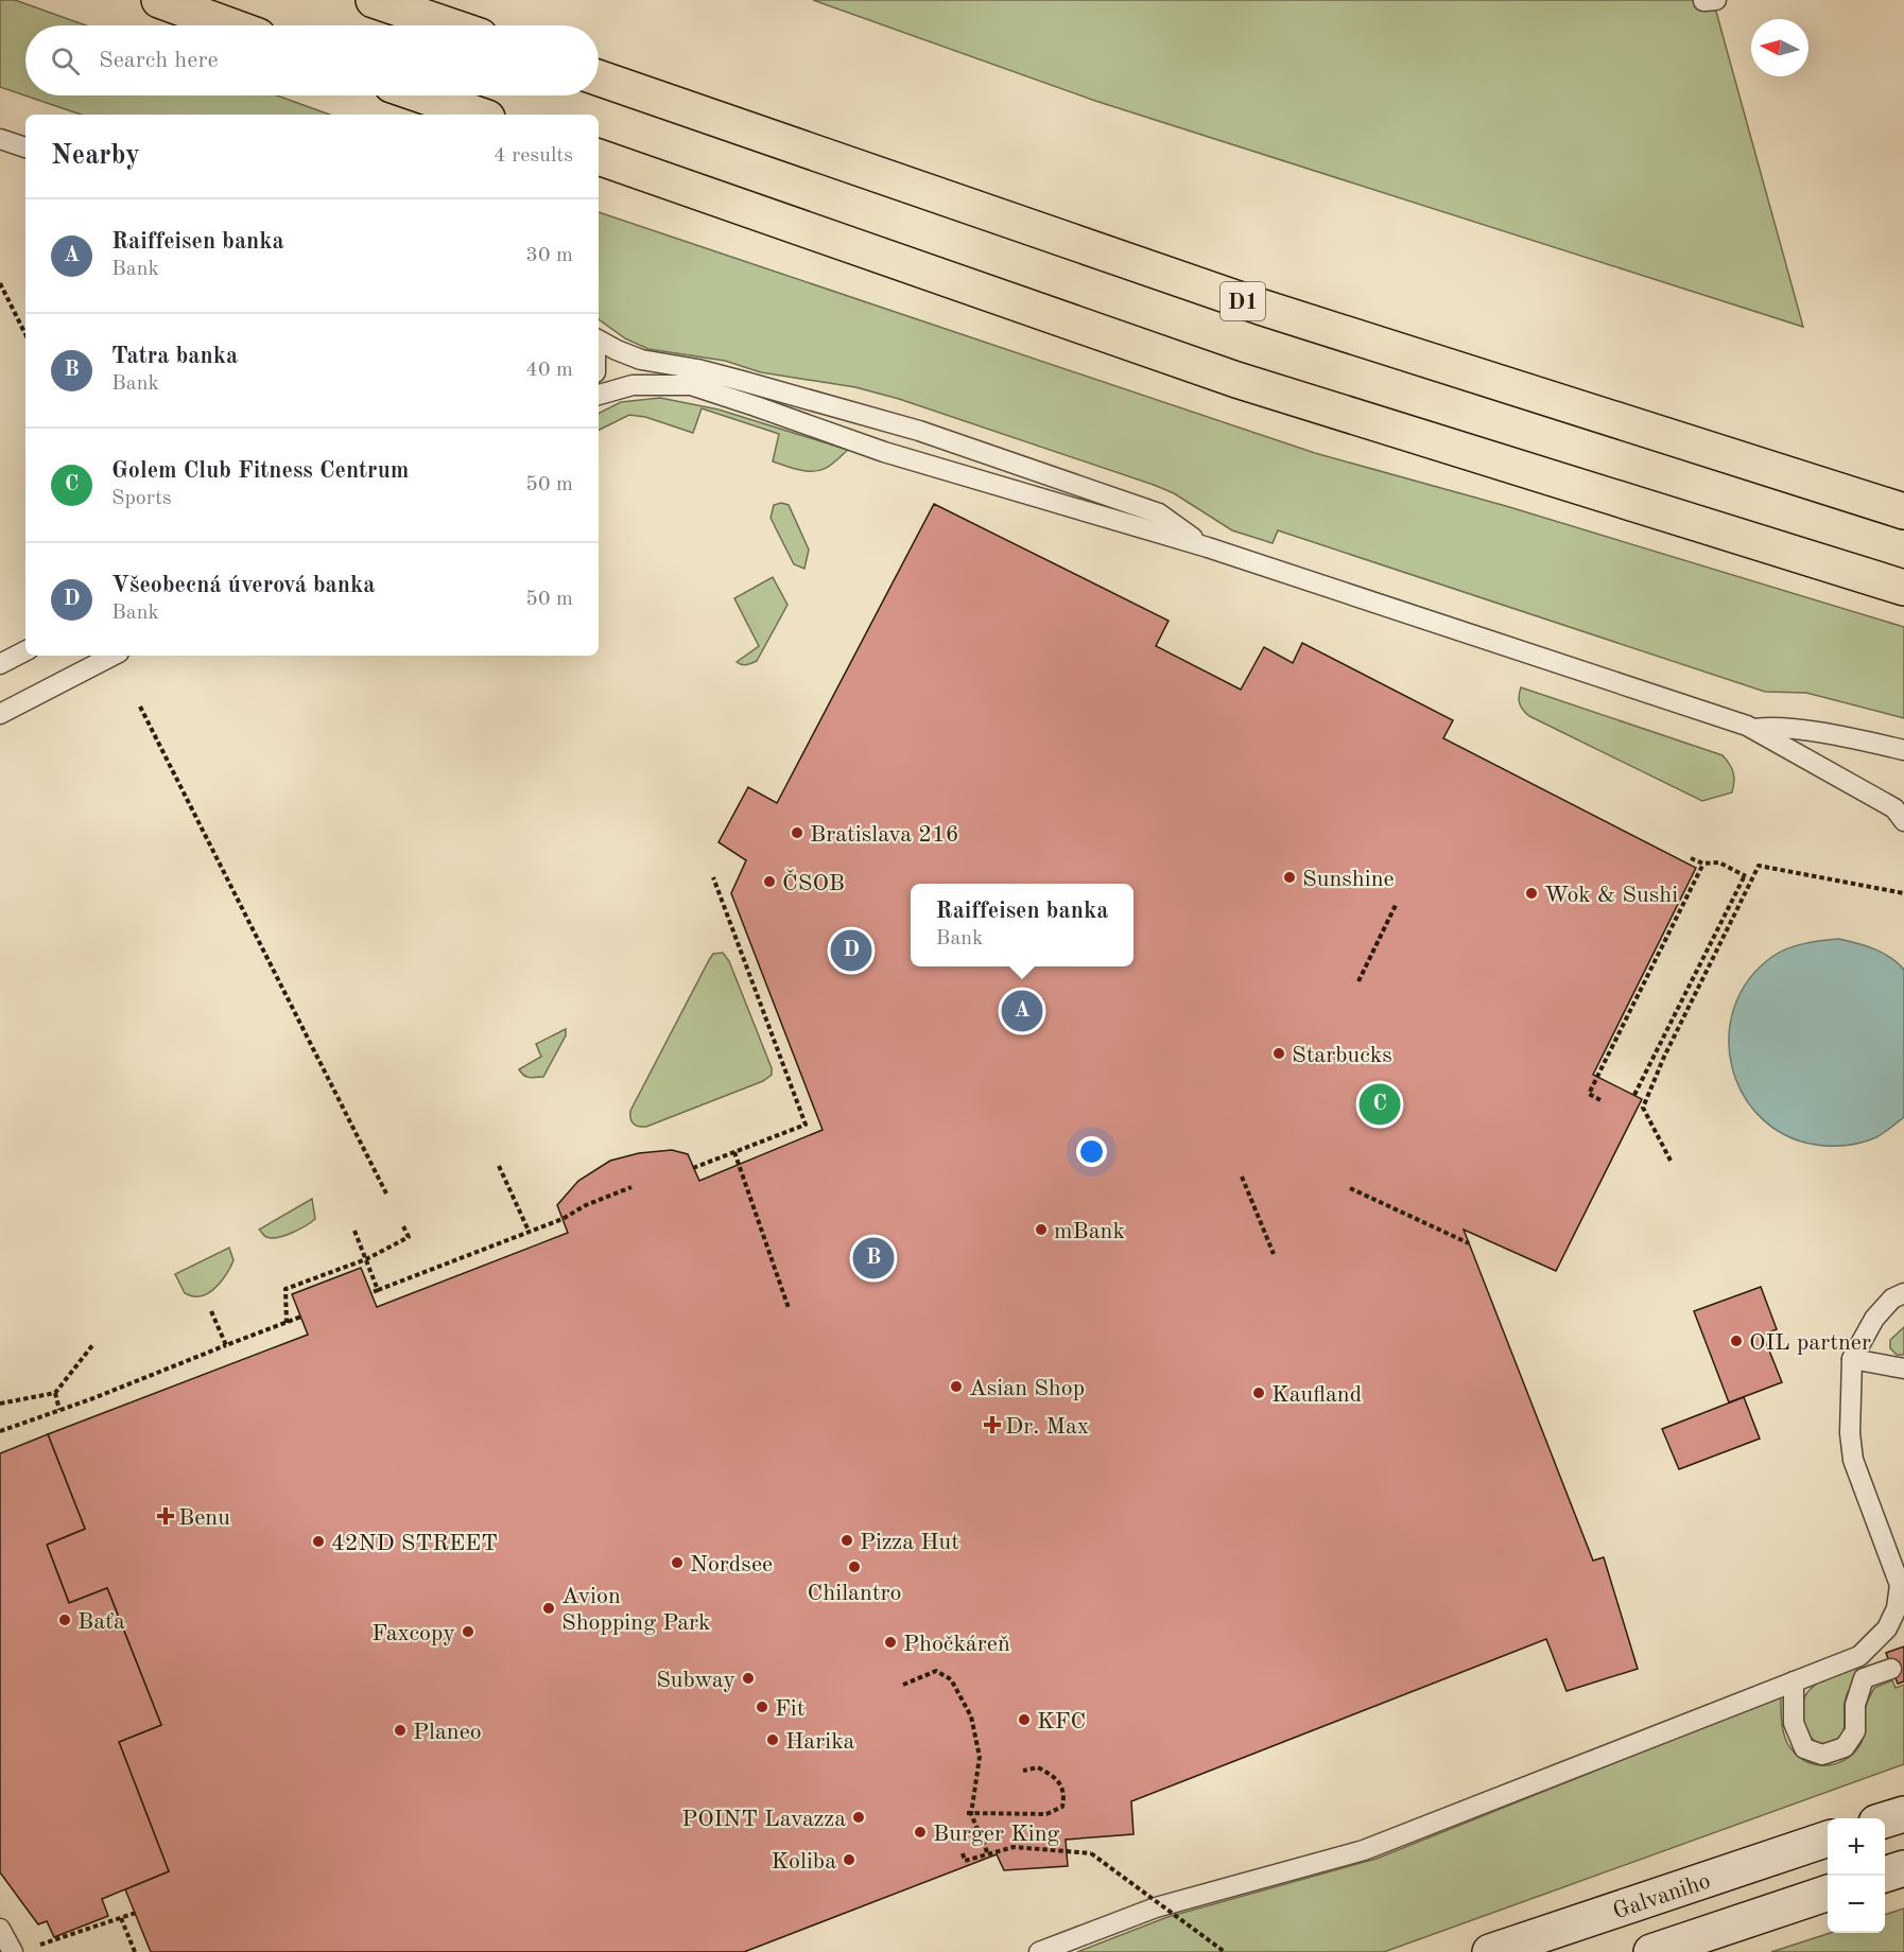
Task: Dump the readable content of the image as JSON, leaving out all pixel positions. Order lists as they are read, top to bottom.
{
  "streets": {
    "highway": ["D1"],
    "main road": ["Galvaniho"]
  },
  "places": {
    "other": [
      "Bratislava 216",
      "Sunshine",
      "ČSOB",
      "Wok & Sushi",
      "Starbucks",
      "mBank",
      "OIL partner",
      "Asian Shop",
      "Kaufland",
      "Pizza Hut",
      "42ND STREET",
      "Nordsee",
      "Chilantro",
      "Avion Shopping Park",
      "Baťa",
      "Faxcopy",
      "Phočkáreň",
      "Subway",
      "Fit",
      "KFC",
      "Planeo",
      "Harika",
      "POINT Lavazza",
      "Burger King",
      "Koliba"
    ],
    "health": ["Dr. Max", "Benu"]
  },
  "north": "left",
  "page": {
    "search": "Search here",
    "heading": ["Nearby", "4 results"],
    "list": [
      {
        "mark": "A",
        "name": "Raiffeisen banka",
        "note": "Bank",
        "value": "30 m"
      },
      {
        "mark": "B",
        "name": "Tatra banka",
        "note": "Bank",
        "value": "40 m"
      },
      {
        "mark": "C",
        "name": "Golem Club Fitness Centrum",
        "note": "Sports",
        "value": "50 m"
      },
      {
        "mark": "D",
        "name": "Všeobecná úverová banka",
        "note": "Bank",
        "value": "50 m"
      }
    ],
    "popup": ["Raiffeisen banka", "Bank"],
    "pins": [
      "D",
      "A",
      "C",
      "B"
    ],
    "map_buttons": ["+", "−"]
  }
}
